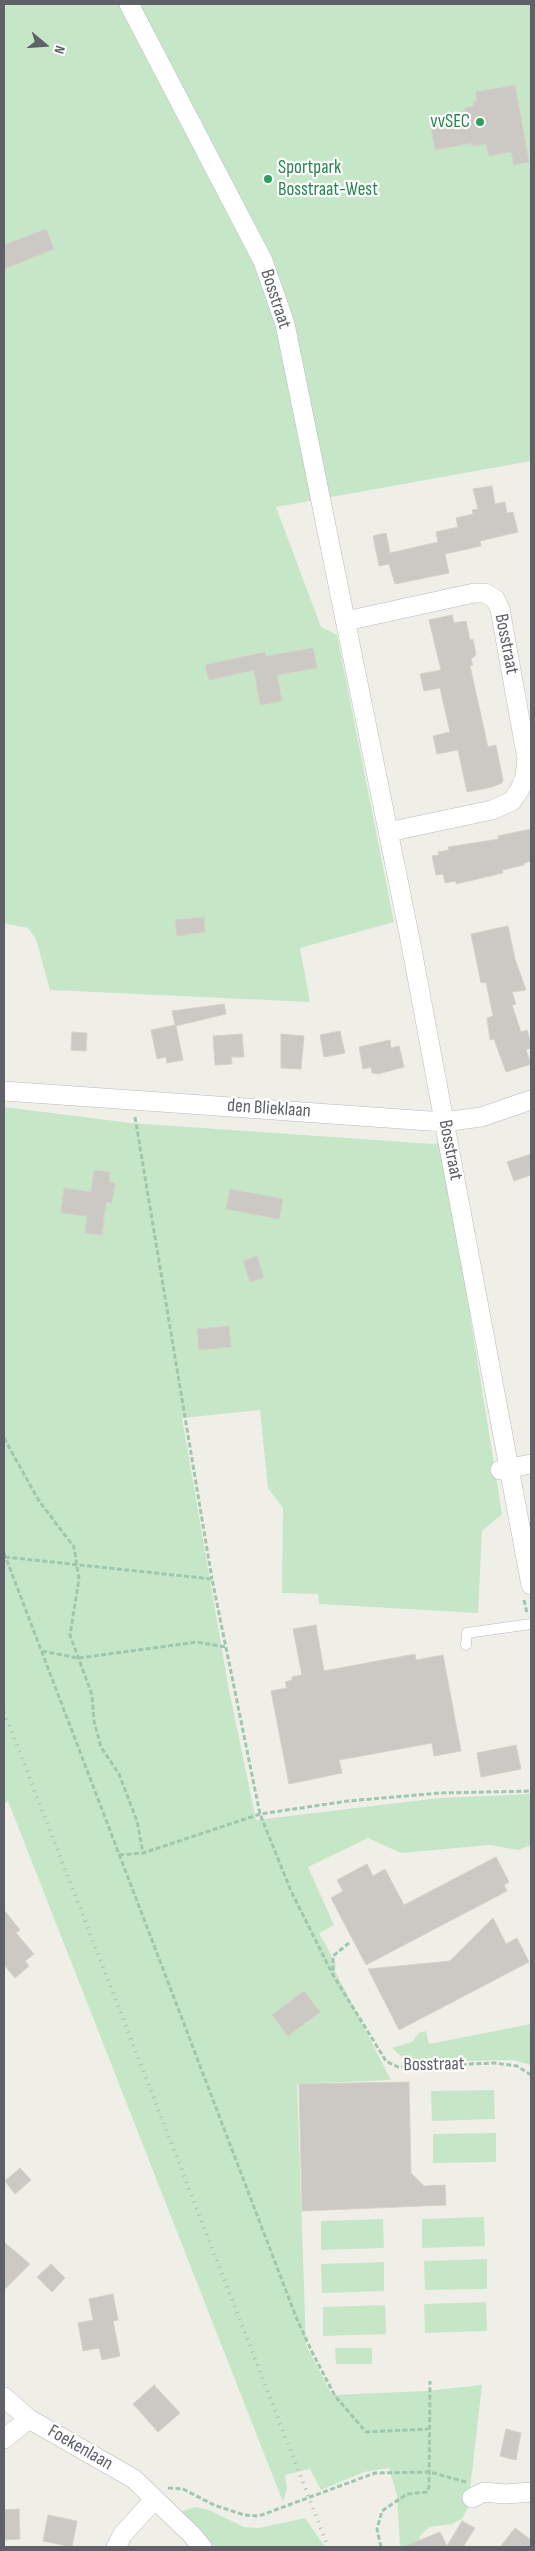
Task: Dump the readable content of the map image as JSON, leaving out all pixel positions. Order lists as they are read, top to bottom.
{
  "streets": {
    "street": ["Bosstraat", "den Blieklaan", "Foekenlaan"]
  },
  "crossings": [
    ["Bosstraat", "den Blieklaan"]
  ],
  "places": ["vvSEC", "Sportpark Bosstraat-West"],
  "north": "right"
}
